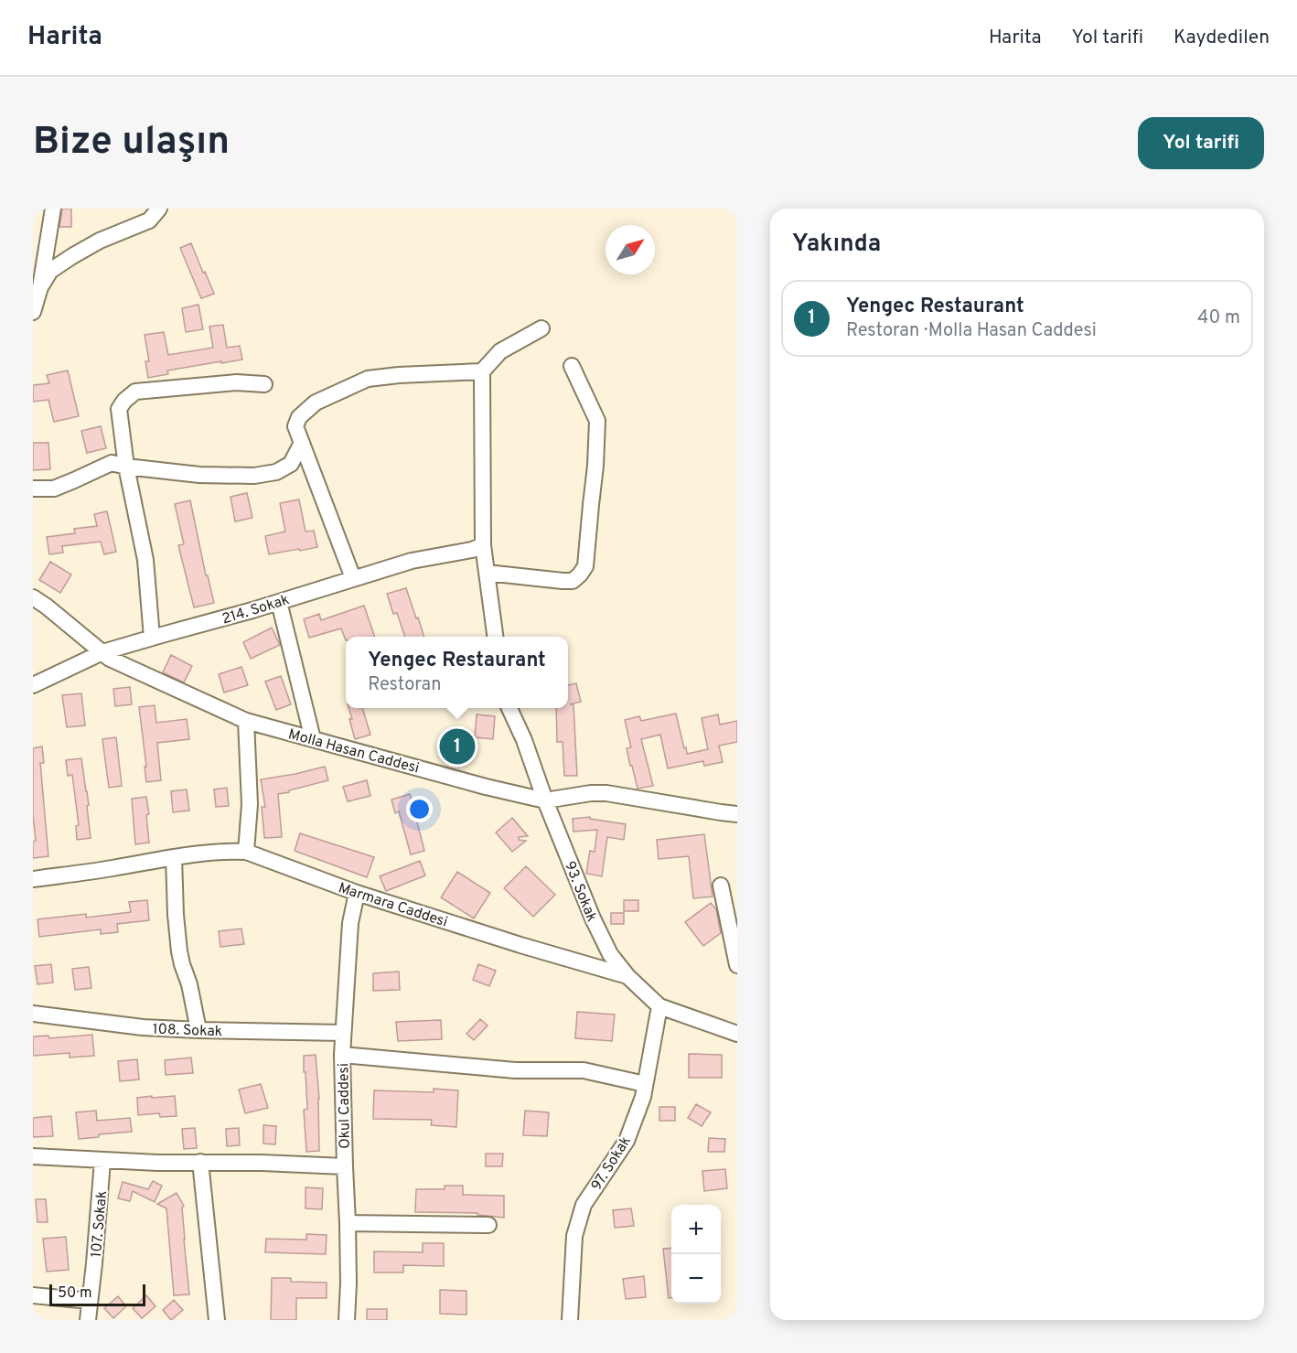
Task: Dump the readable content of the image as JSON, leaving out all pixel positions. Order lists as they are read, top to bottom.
{
  "streets": {
    "street": [
      "214. Sokak",
      "Molla Hasan Caddesi",
      "93. Sokak",
      "Marmara Caddesi",
      "108. Sokak",
      "Okul Caddesi",
      "97. Sokak",
      "107. Sokak"
    ]
  },
  "crossings": [
    ["214. Sokak", "Molla Hasan Caddesi"],
    ["Molla Hasan Caddesi", "93. Sokak"],
    ["93. Sokak", "Marmara Caddesi"],
    ["Marmara Caddesi", "Okul Caddesi"],
    ["Marmara Caddesi", "97. Sokak"],
    ["108. Sokak", "Okul Caddesi"]
  ],
  "scale_bar": "50 m",
  "north": "top right",
  "page": {
    "header": "Harita",
    "nav": ["Harita", "Yol tarifi", "Kaydedilen"],
    "buttons": "Yol tarifi",
    "title": "Bize ulaşın",
    "heading": "Yakında",
    "list": [
      {
        "mark": "1",
        "name": "Yengec Restaurant",
        "note": "Restoran · Molla Hasan Caddesi",
        "value": "40 m"
      }
    ],
    "popup": ["Yengec Restaurant", "Restoran"],
    "pins": "1",
    "map_buttons": ["+", "−"],
    "scale": "50 m"
  }
}
